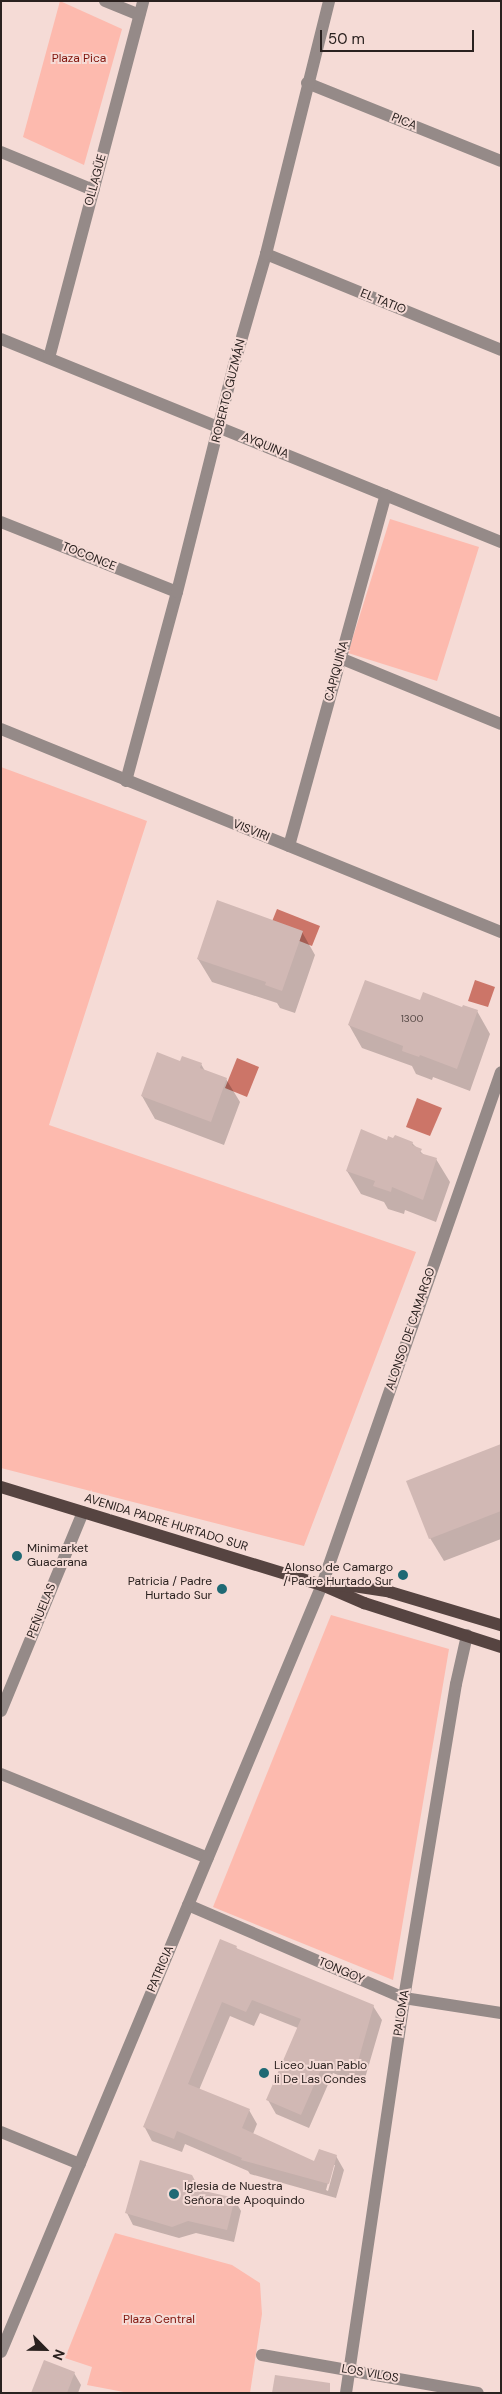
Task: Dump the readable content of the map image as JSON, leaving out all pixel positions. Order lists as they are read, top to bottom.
{
  "streets": {
    "main road": ["AVENIDA PADRE HURTADO SUR"],
    "street": [
      "PICA",
      "OLLAGÜE",
      "EL TATIO",
      "ROBERTO GUZMÁN",
      "AYQUINA",
      "TOCONCE",
      "CAPIQUIÑA",
      "VISVIRI",
      "ALONSO DE CAMARGO",
      "PEÑUELAS",
      "PATRICIA",
      "TONGOY",
      "PALOMA",
      "LOS VILOS"
    ]
  },
  "crossings": [
    ["PICA", "ROBERTO GUZMÁN"],
    ["OLLAGÜE", "AYQUINA"],
    ["EL TATIO", "ROBERTO GUZMÁN"],
    ["ROBERTO GUZMÁN", "AYQUINA"],
    ["ROBERTO GUZMÁN", "TOCONCE"],
    ["ROBERTO GUZMÁN", "VISVIRI"],
    ["AYQUINA", "CAPIQUIÑA"],
    ["CAPIQUIÑA", "VISVIRI"],
    ["ALONSO DE CAMARGO", "AVENIDA PADRE HURTADO SUR"],
    ["ALONSO DE CAMARGO", "PATRICIA"],
    ["AVENIDA PADRE HURTADO SUR", "PEÑUELAS"],
    ["AVENIDA PADRE HURTADO SUR", "PATRICIA"],
    ["AVENIDA PADRE HURTADO SUR", "PALOMA"],
    ["PATRICIA", "TONGOY"],
    ["TONGOY", "PALOMA"],
    ["PALOMA", "LOS VILOS"]
  ],
  "parks": ["Plaza Pica", "Plaza Central"],
  "places": [
    "Minimarket Guacarana",
    "Alonso de Camargo / Padre Hurtado Sur",
    "Patricia / Padre Hurtado Sur",
    "Liceo Juan Pablo Ii De Las Condes",
    "Iglesia de Nuestra Señora de Apoquindo"
  ],
  "house_numbers": ["1300"],
  "scale_bar": "50 m",
  "north": "bottom right"
}
